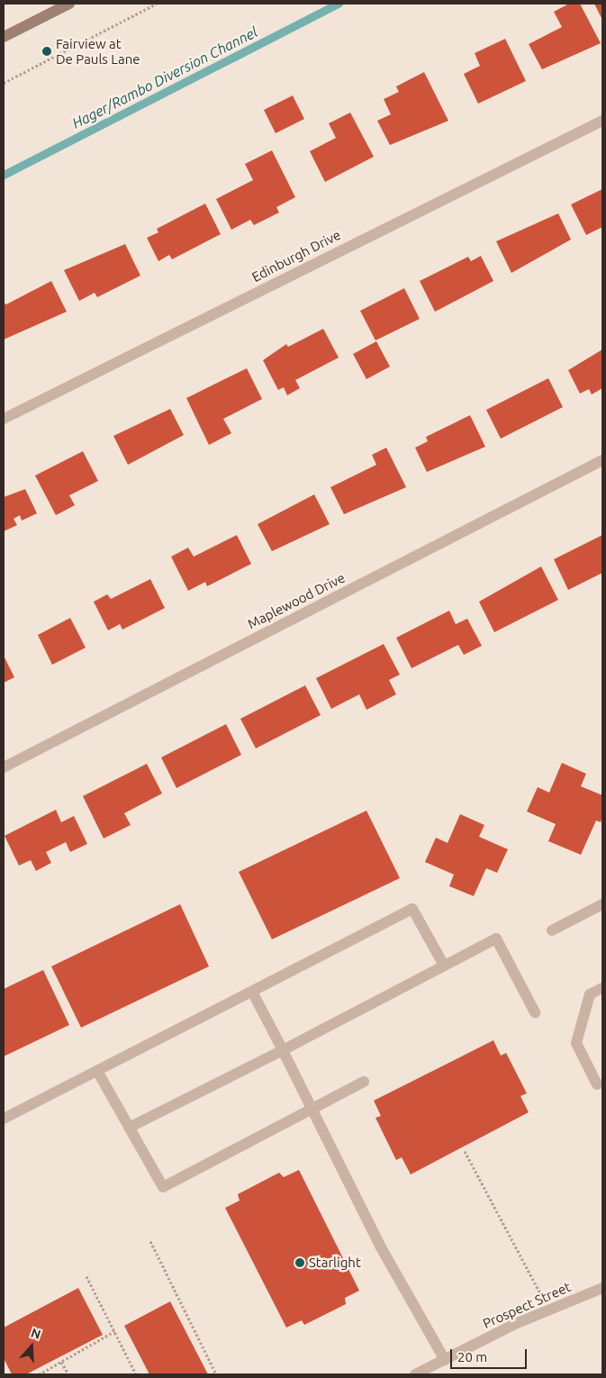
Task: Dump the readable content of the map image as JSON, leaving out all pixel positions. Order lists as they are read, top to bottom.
{
  "streets": {
    "street": ["Edinburgh Drive", "Maplewood Drive", "Prospect Street"]
  },
  "water": ["Hager/Rambo Diversion Channel"],
  "places": ["Fairview at De Pauls Lane", "Starlight"],
  "scale_bar": "20 m",
  "north": "top"
}
